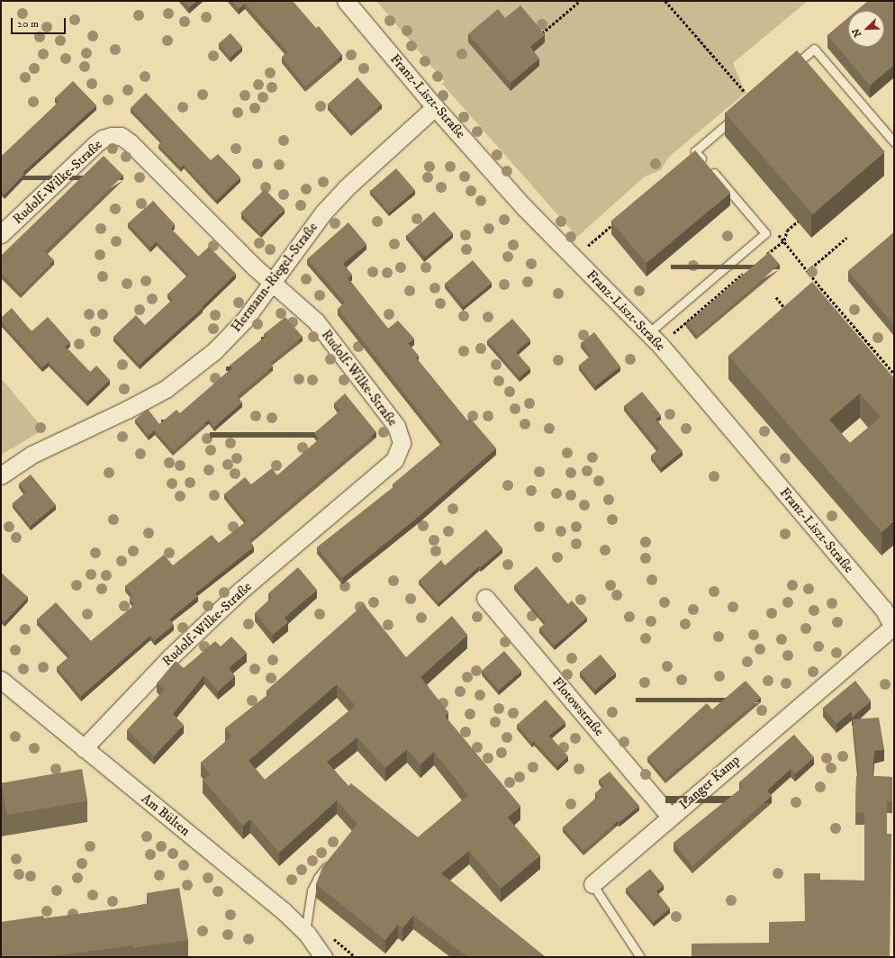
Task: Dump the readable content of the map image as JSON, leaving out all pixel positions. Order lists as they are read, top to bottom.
{
  "streets": {
    "street": [
      "Franz-Liszt-Straße",
      "Rudolf-Wilke-Straße",
      "Hermann-Riegel-Straße",
      "Flotowstraße",
      "Langer Kamp",
      "Am Bülten"
    ]
  },
  "crossings": [
    ["Franz-Liszt-Straße", "Hermann-Riegel-Straße"],
    ["Franz-Liszt-Straße", "Langer Kamp"],
    ["Rudolf-Wilke-Straße", "Hermann-Riegel-Straße"],
    ["Rudolf-Wilke-Straße", "Am Bülten"],
    ["Flotowstraße", "Langer Kamp"]
  ],
  "scale_bar": "20 m",
  "north": "bottom left"
}
